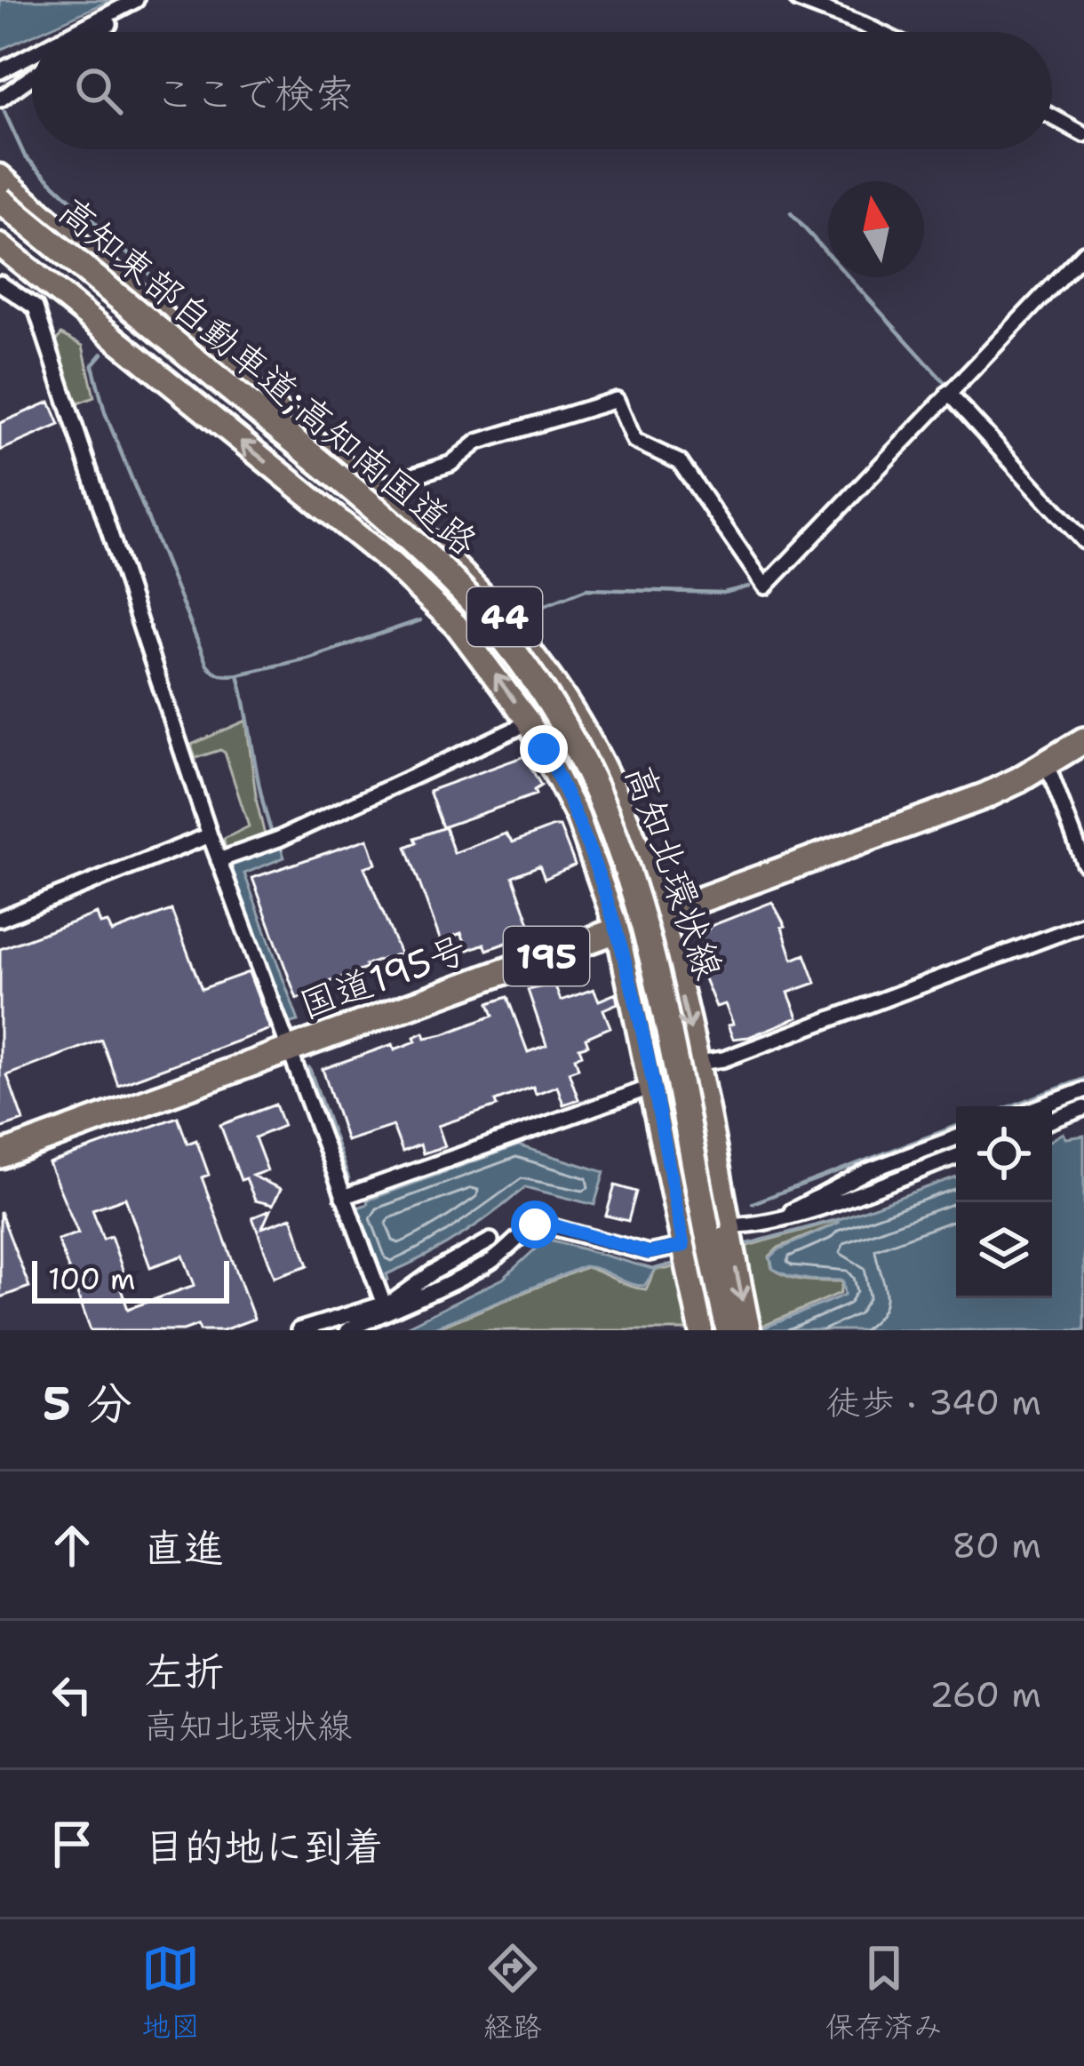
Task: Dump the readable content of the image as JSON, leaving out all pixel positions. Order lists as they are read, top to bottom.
{
  "streets": {
    "highway": ["高知東部自動車道;高知南国道路", "195", "国道195号"],
    "main road": ["44", "高知北環状線"]
  },
  "crossings": [
    ["高知東部自動車道;高知南国道路", "高知北環状線"],
    ["高知北環状線", "国道195号"]
  ],
  "scale_bar": "100 m",
  "north": "top",
  "page": {
    "search": "ここで検索",
    "scale": "100 m",
    "heading": ["5 分", "徒歩 · 340 m"],
    "list": [
      ["直進", "80 m"],
      ["左折", "高知北環状線", "260 m"],
      "目的地に到着"
    ],
    "nav": ["地図", "経路", "保存済み"]
  }
}
